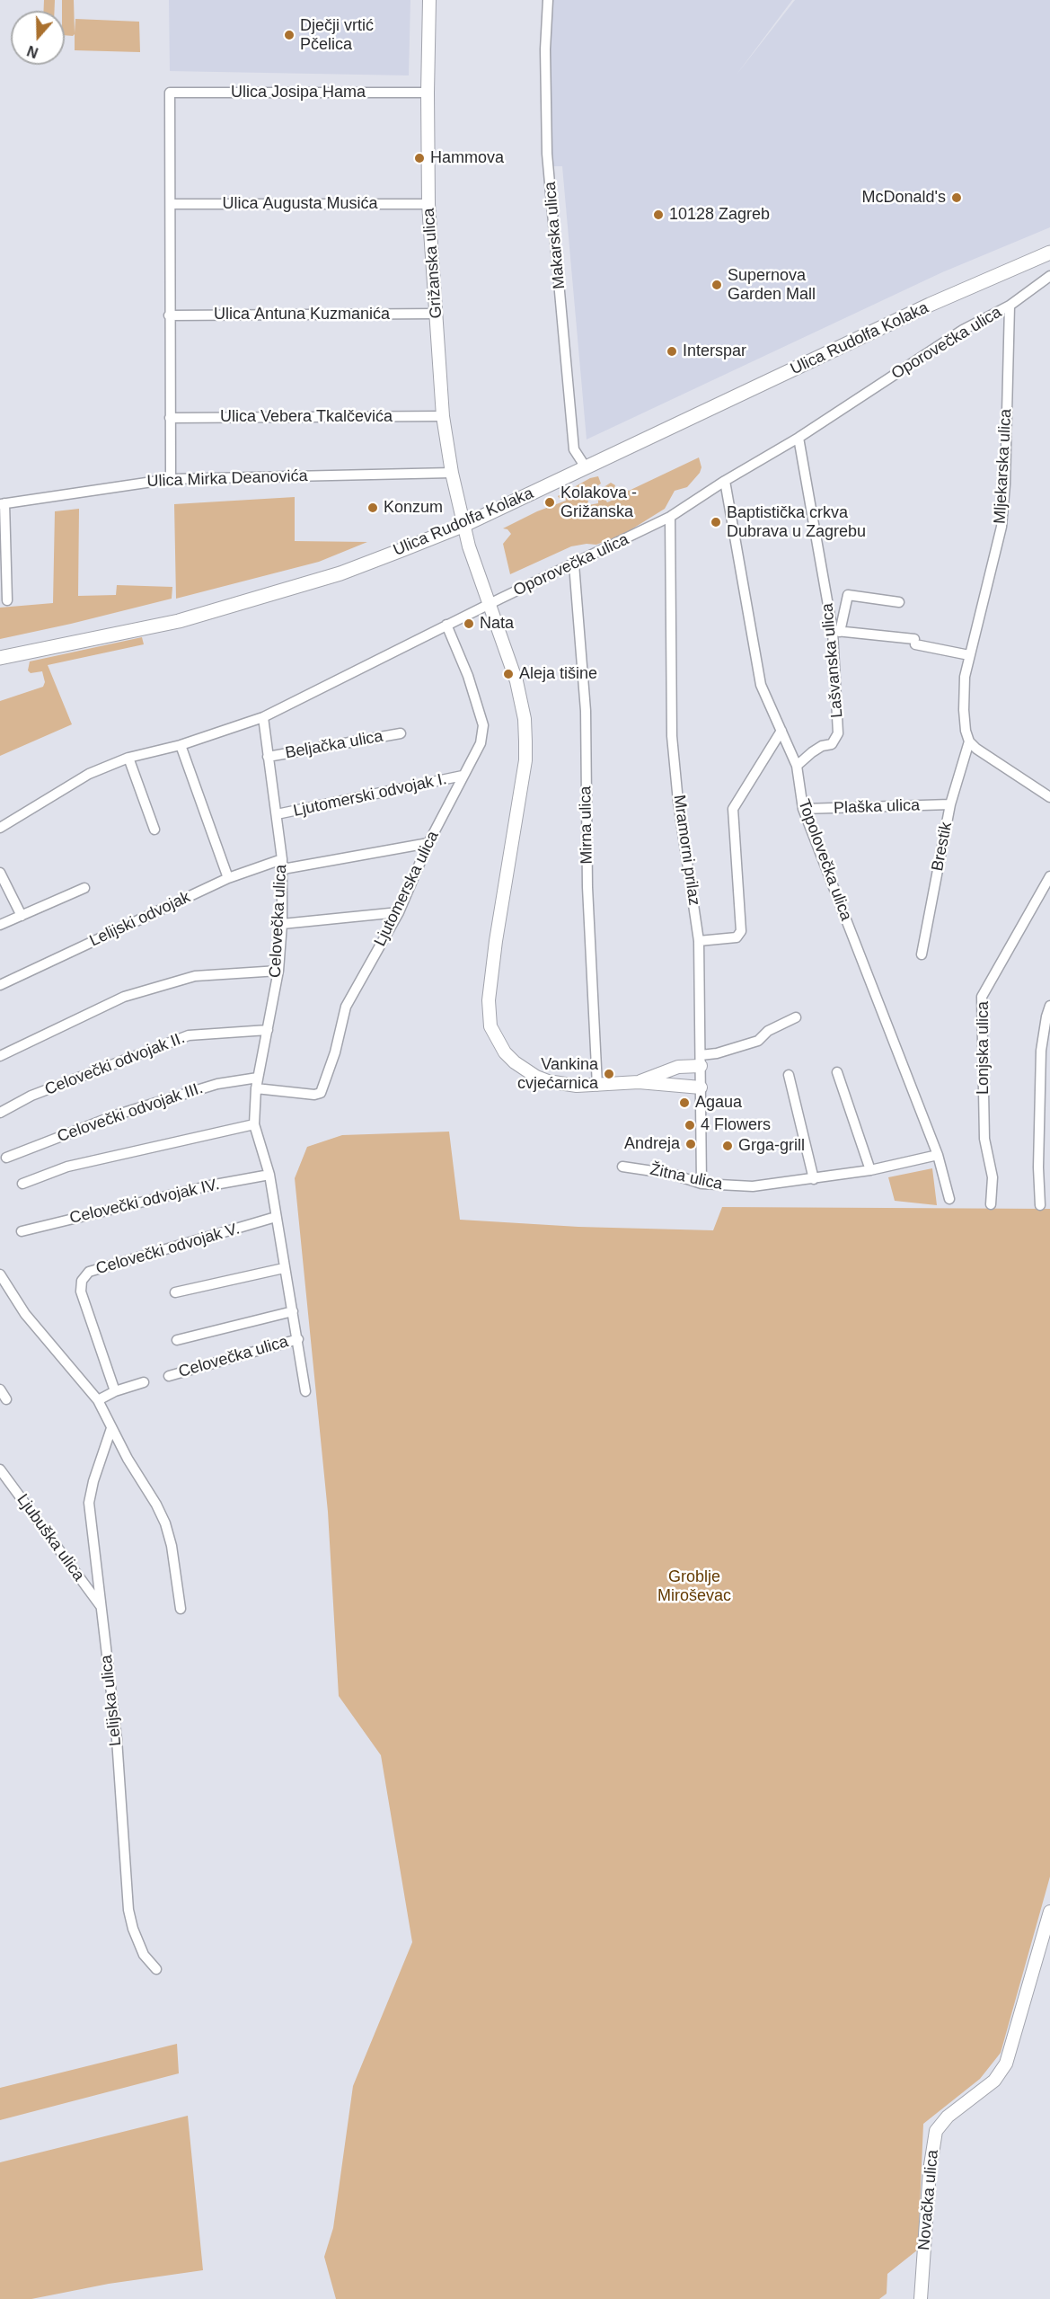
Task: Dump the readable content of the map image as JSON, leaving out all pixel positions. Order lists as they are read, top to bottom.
{
  "streets": {
    "main road": ["Ulica Rudolfa Kolaka"],
    "street": [
      "Ulica Josipa Hama",
      "Ulica Augusta Musića",
      "Makarska ulica",
      "Grižanska ulica",
      "Ulica Antuna Kuzmanića",
      "Oporovečka ulica",
      "Ulica Vebera Tkalčevića",
      "Mljekarska ulica",
      "Ulica Mirka Deanovića",
      "Lašvanska ulica",
      "Beljačka ulica",
      "Ljutomerski odvojak I.",
      "Plaška ulica",
      "Mirna ulica",
      "Brestik",
      "Mramorni prilaz",
      "Topolovečka ulica",
      "Ljutomerska ulica",
      "Lelijski odvojak",
      "Celovečka ulica",
      "Lonjska ulica",
      "Celovečki odvojak II.",
      "Celovečki odvojak III.",
      "Žitna ulica",
      "Celovečki odvojak IV.",
      "Celovečki odvojak V.",
      "Ljubuška ulica",
      "Lelijska ulica",
      "Novačka ulica"
    ]
  },
  "crossings": [
    ["Ulica Josipa Hama", "Ulica Augusta Musića"],
    ["Ulica Josipa Hama", "Grižanska ulica"],
    ["Ulica Augusta Musića", "Grižanska ulica"],
    ["Makarska ulica", "Ulica Rudolfa Kolaka"],
    ["Grižanska ulica", "Ulica Antuna Kuzmanića"],
    ["Grižanska ulica", "Ulica Rudolfa Kolaka"],
    ["Grižanska ulica", "Ulica Vebera Tkalčevića"],
    ["Grižanska ulica", "Ulica Mirka Deanovića"],
    ["Oporovečka ulica", "Mljekarska ulica"],
    ["Oporovečka ulica", "Lašvanska ulica"],
    ["Oporovečka ulica", "Mirna ulica"],
    ["Oporovečka ulica", "Mramorni prilaz"],
    ["Oporovečka ulica", "Topolovečka ulica"],
    ["Oporovečka ulica", "Ljutomerska ulica"],
    ["Oporovečka ulica", "Celovečka ulica"],
    ["Mljekarska ulica", "Brestik"],
    ["Lašvanska ulica", "Topolovečka ulica"],
    ["Beljačka ulica", "Celovečka ulica"],
    ["Ljutomerski odvojak I.", "Ljutomerska ulica"],
    ["Ljutomerski odvojak I.", "Celovečka ulica"],
    ["Plaška ulica", "Brestik"],
    ["Plaška ulica", "Topolovečka ulica"],
    ["Mramorni prilaz", "Žitna ulica"],
    ["Topolovečka ulica", "Žitna ulica"],
    ["Ljutomerska ulica", "Lelijski odvojak"],
    ["Ljutomerska ulica", "Celovečka ulica"],
    ["Lelijski odvojak", "Celovečka ulica"],
    ["Celovečka ulica", "Celovečki odvojak II."],
    ["Celovečka ulica", "Celovečki odvojak III."],
    ["Celovečka ulica", "Celovečki odvojak IV."],
    ["Celovečka ulica", "Celovečki odvojak V."],
    ["Ljubuška ulica", "Lelijska ulica"]
  ],
  "parks": ["Groblje Miroševac"],
  "places": [
    "Dječji vrtić Pčelica",
    "Hammova",
    "McDonald's",
    "10128 Zagreb",
    "Supernova Garden Mall",
    "Interspar",
    "Kolakova - Grižanska",
    "Konzum",
    "Baptistička crkva Dubrava u Zagrebu",
    "Nata",
    "Aleja tišine",
    "Vankina cvjećarnica",
    "Agaua",
    "4 Flowers",
    "Andreja",
    "Grga-grill"
  ],
  "north": "bottom"
}
